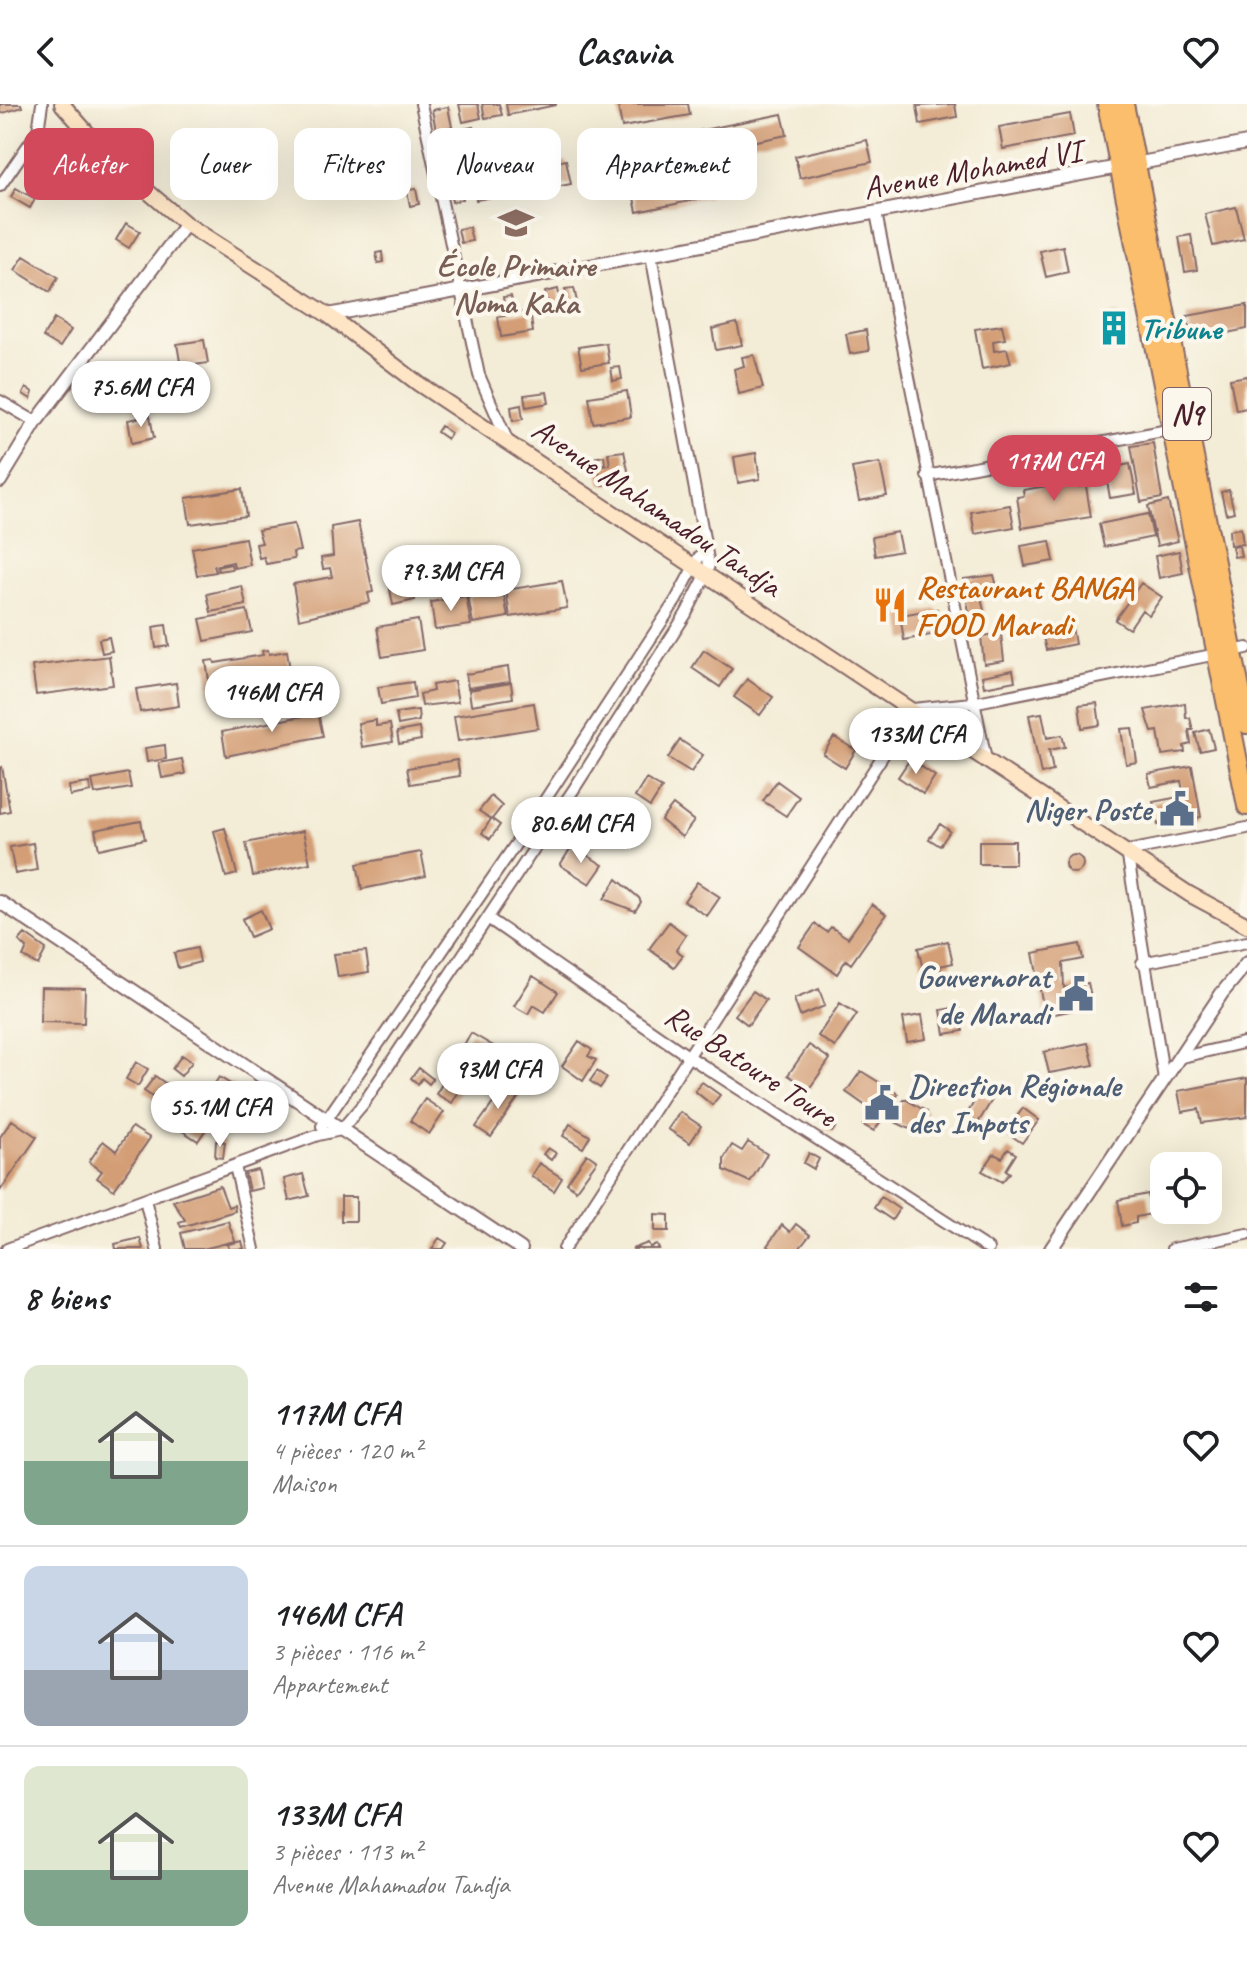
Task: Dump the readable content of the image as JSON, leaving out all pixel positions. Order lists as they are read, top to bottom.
{
  "streets": {
    "highway": ["N9"],
    "main road": ["Avenue Mahamadou Tandja"],
    "street": ["Avenue Mohamed VI", "Rue Batoure Toure"]
  },
  "crossings": [
    ["Avenue Mohamed VI", "N9"],
    ["Avenue Mohamed VI", "Avenue Mahamadou Tandja"]
  ],
  "places": {
    "school or university": ["École Primaire Noma Kaka"],
    "building": ["Tribune"],
    "restaurant": ["Restaurant BANGA FOOD Maradi"],
    "public building": ["Niger Poste", "Gouvernorat de Maradi", "Direction Régionale des Impots"]
  },
  "page": {
    "header": "Casavia",
    "chip": [
      "Acheter",
      "Louer",
      "Filtres",
      "Nouveau",
      "Appartement"
    ],
    "price": [
      "75.6M CFA",
      "117M CFA",
      "79.3M CFA",
      "146M CFA",
      "133M CFA",
      "80.6M CFA",
      "93M CFA",
      "55.1M CFA"
    ],
    "heading": "8 biens",
    "list": [
      {
        "name": "117M CFA",
        "note": "4 pièces · 120 m² · Maison"
      },
      {
        "name": "146M CFA",
        "note": "3 pièces · 116 m² · Appartement"
      },
      {
        "name": "133M CFA",
        "note": "3 pièces · 113 m² · Avenue Mahamadou Tandja"
      }
    ]
  }
}
